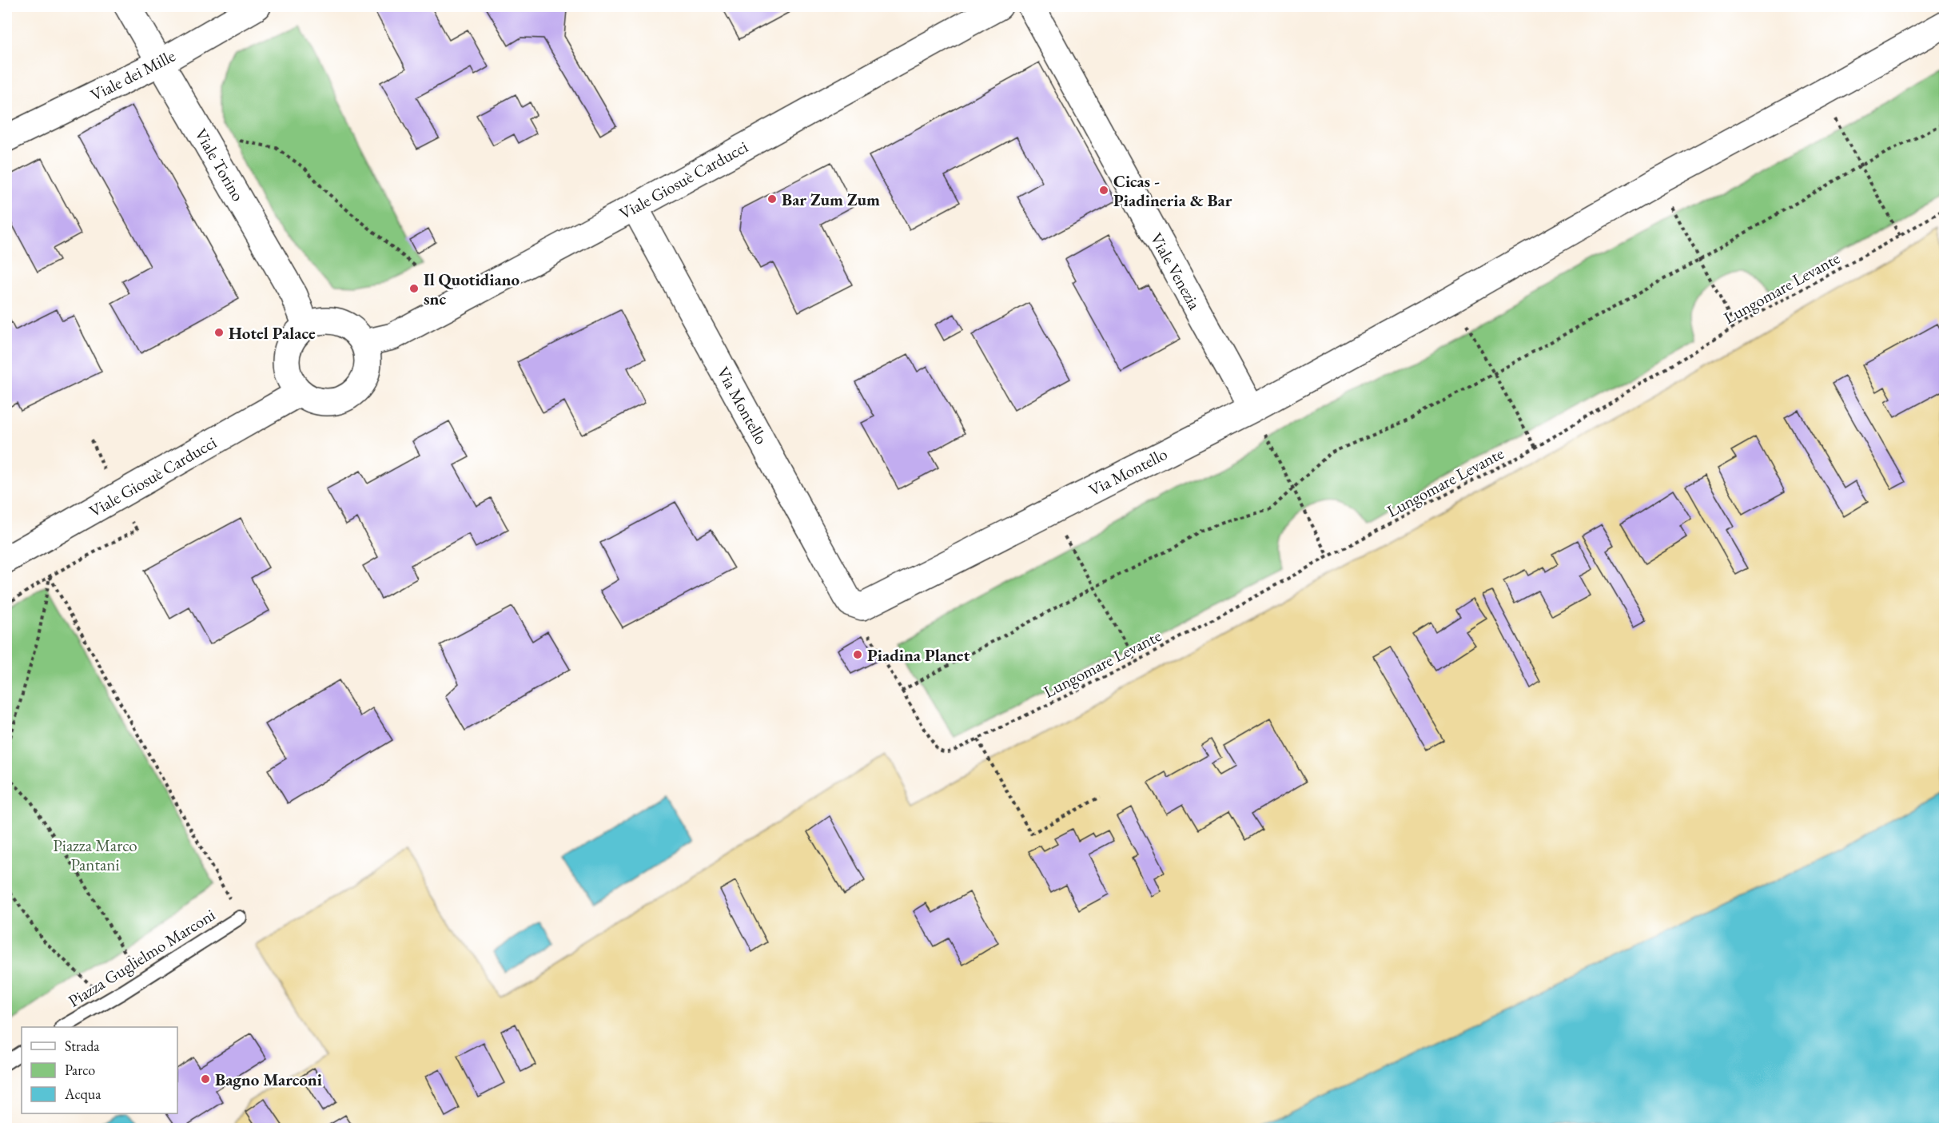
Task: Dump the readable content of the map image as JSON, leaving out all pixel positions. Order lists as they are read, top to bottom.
{
  "streets": {
    "street": [
      "Viale dei Mille",
      "Viale Torino",
      "Viale Giosuè Carducci",
      "Viale Venezia",
      "Via Montello"
    ],
    "lane": ["Piazza Guglielmo Marconi"],
    "path": ["Lungomare Levante"]
  },
  "crossings": [
    ["Viale dei Mille", "Viale Torino"],
    ["Viale Torino", "Viale Giosuè Carducci"],
    ["Viale Giosuè Carducci", "Via Montello"],
    ["Viale Venezia", "Via Montello"]
  ],
  "parks": ["Piazza Marco Pantani"],
  "places": [
    "Cicas - Piadineria & Bar",
    "Bar Zum Zum",
    "Il Quotidiano snc",
    "Hotel Palace",
    "Piadina Planet",
    "Bagno Marconi"
  ],
  "legend": ["Strada", "Parco", "Acqua"]
}
